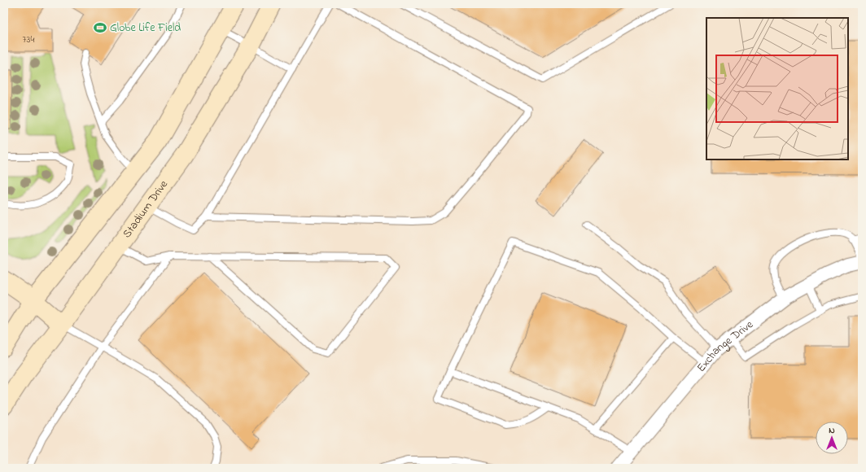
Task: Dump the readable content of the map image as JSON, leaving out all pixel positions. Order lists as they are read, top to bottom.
{
  "streets": {
    "main road": ["Stadium Drive"],
    "street": ["Exchange Drive"]
  },
  "places": {
    "sports": ["Globe Life Field"]
  },
  "house_numbers": ["734"],
  "north": "top"
}
